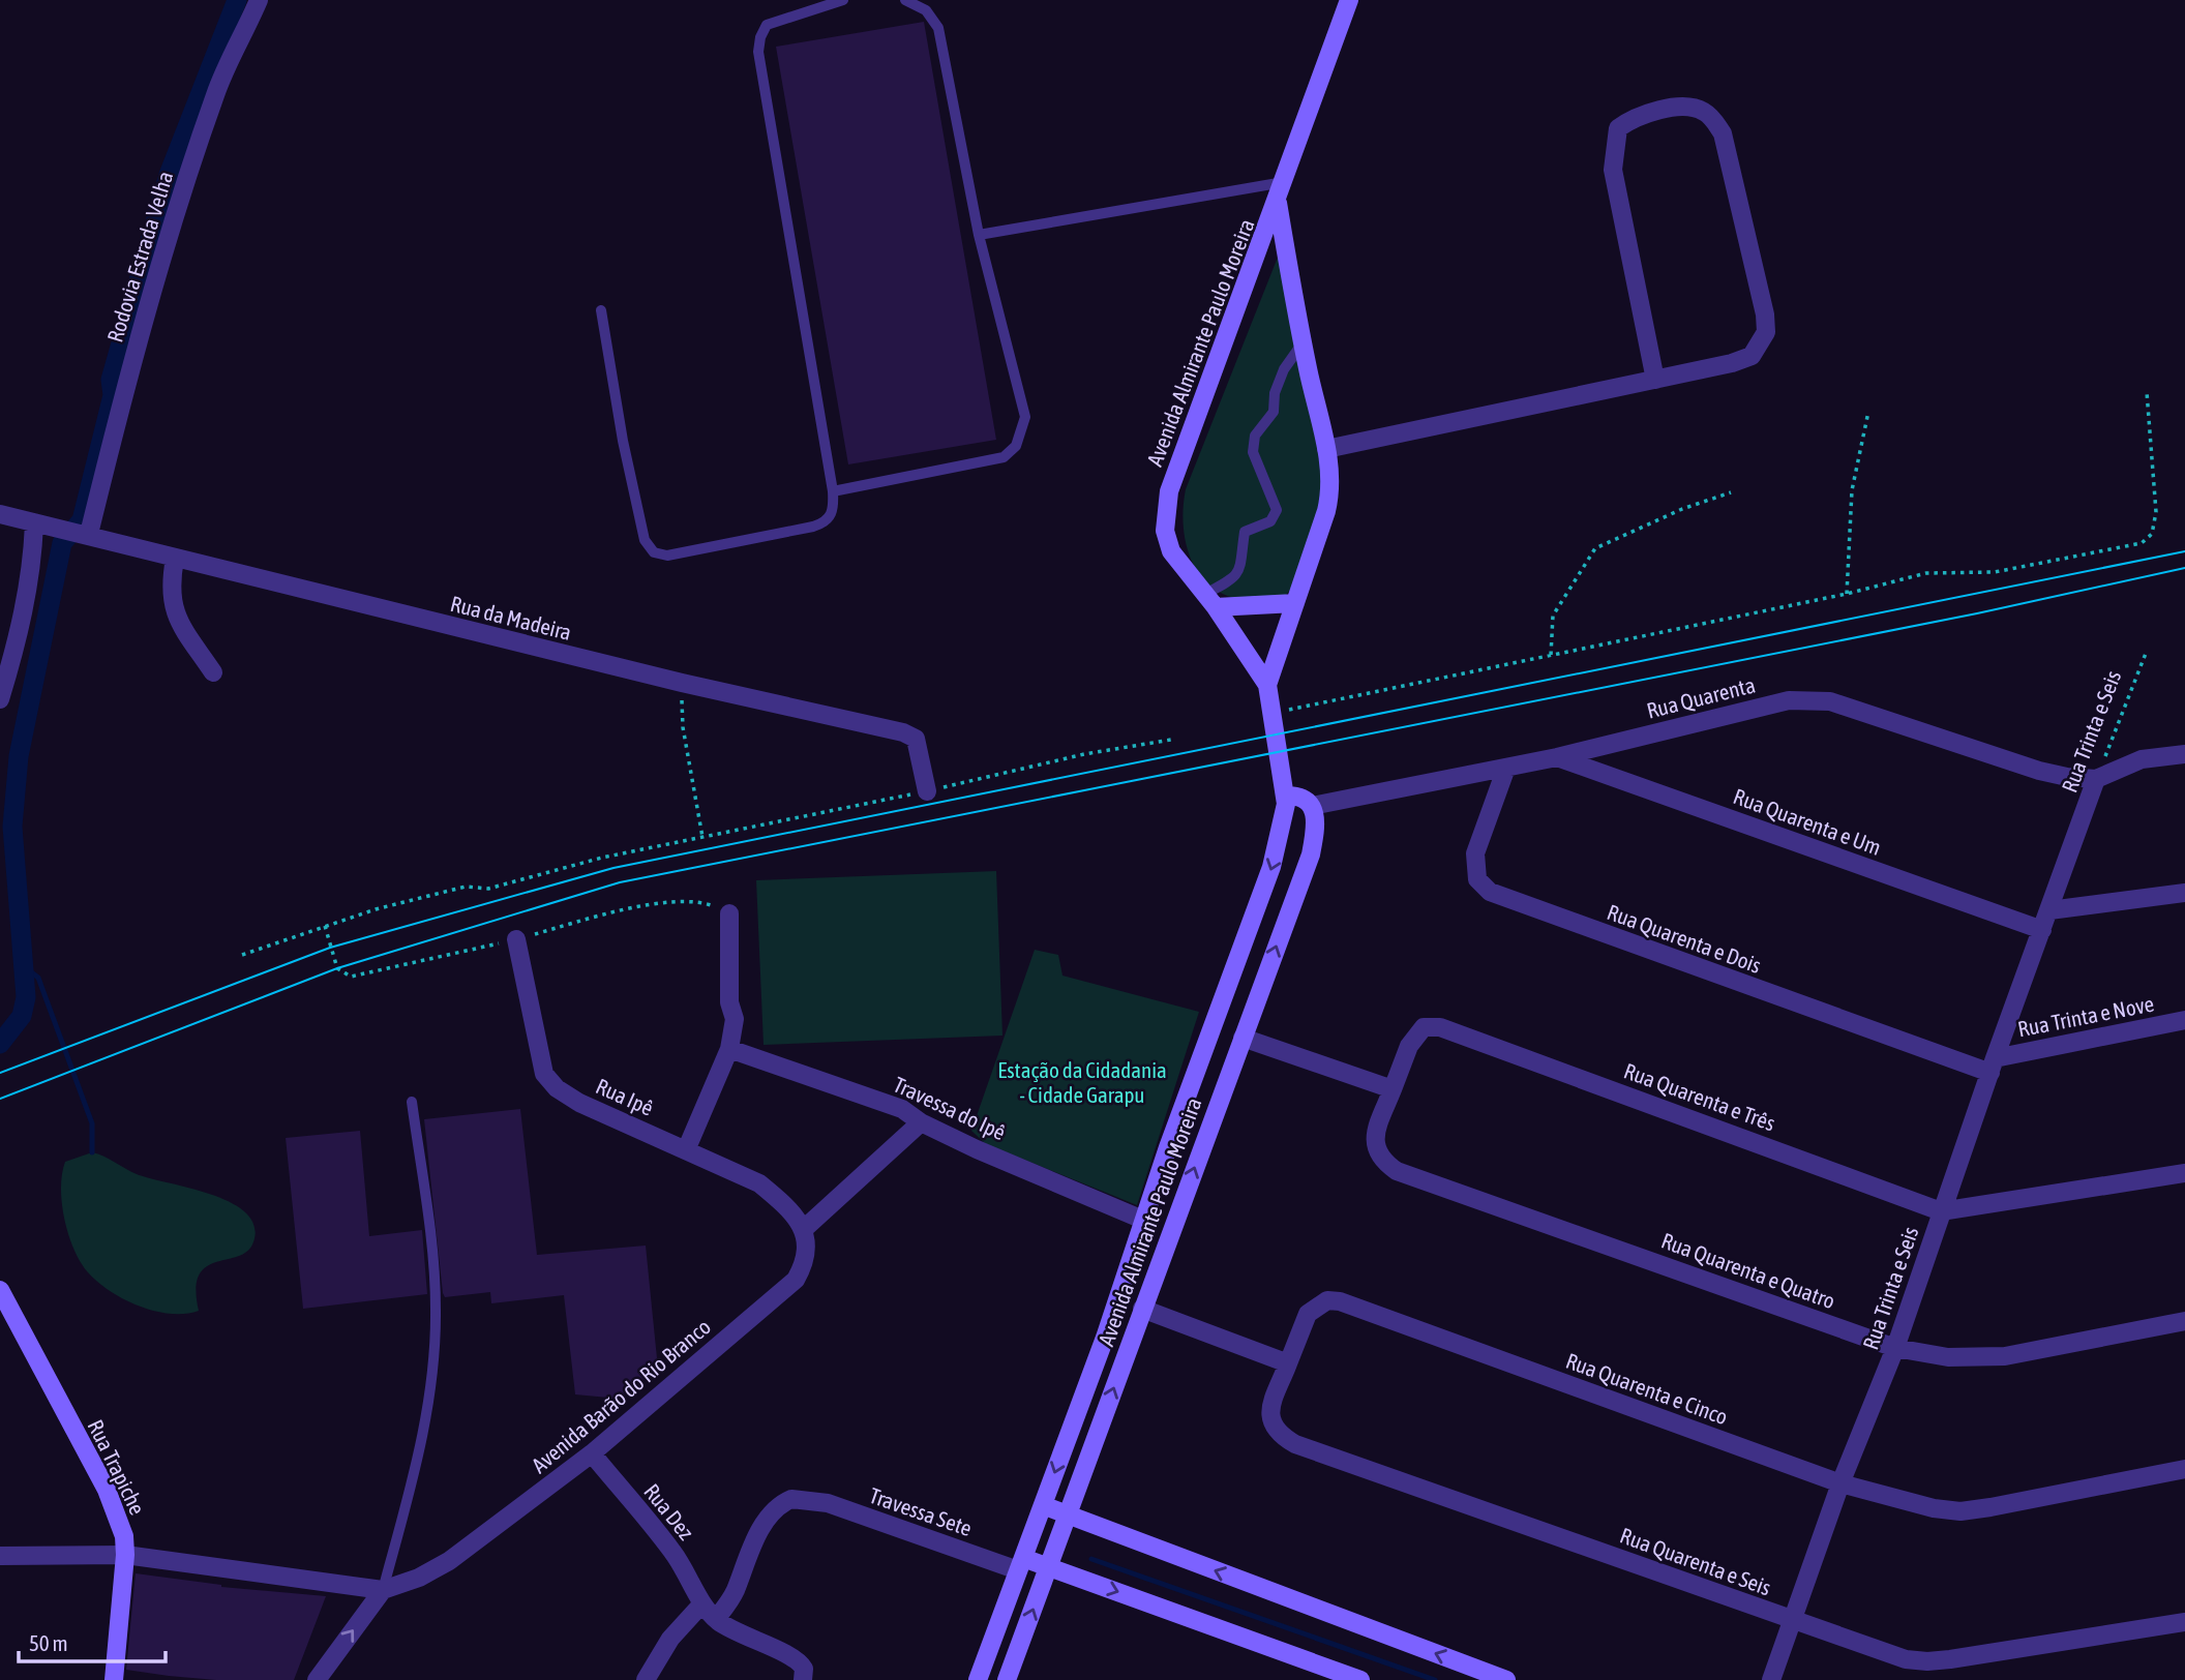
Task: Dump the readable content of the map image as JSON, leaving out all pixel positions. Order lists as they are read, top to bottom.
{
  "streets": {
    "main road": ["Avenida Almirante Paulo Moreira", "Rua Trapiche"],
    "street": [
      "Rodovia Estrada Velha",
      "Rua da Madeira",
      "Rua Quarenta",
      "Rua Trinta e Seis",
      "Rua Quarenta e Um",
      "Rua Quarenta e Dois",
      "Rua Trinta e Nove",
      "Rua Ipê",
      "Rua Quarenta e Três",
      "Travessa do Ipê",
      "Rua Quarenta e Quatro",
      "Rua Quarenta e Cinco",
      "Avenida Barão do Rio Branco",
      "Rua Dez",
      "Travessa Sete",
      "Rua Quarenta e Seis"
    ]
  },
  "crossings": [
    ["Rodovia Estrada Velha", "Rua da Madeira"],
    ["Avenida Almirante Paulo Moreira", "Rua Quarenta"],
    ["Avenida Almirante Paulo Moreira", "Travessa do Ipê"],
    ["Avenida Almirante Paulo Moreira", "Travessa Sete"],
    ["Rua Quarenta", "Rua Trinta e Seis"],
    ["Rua Quarenta", "Rua Quarenta e Um"],
    ["Rua Quarenta", "Rua Quarenta e Dois"],
    ["Rua Trinta e Seis", "Rua Quarenta e Um"],
    ["Rua Trinta e Seis", "Rua Quarenta e Dois"],
    ["Rua Trinta e Seis", "Rua Trinta e Nove"],
    ["Rua Trinta e Seis", "Rua Quarenta e Três"],
    ["Rua Trinta e Seis", "Rua Quarenta e Quatro"],
    ["Rua Trinta e Seis", "Rua Quarenta e Cinco"],
    ["Rua Trinta e Seis", "Rua Quarenta e Seis"],
    ["Rua Quarenta e Dois", "Rua Trinta e Nove"],
    ["Rua Ipê", "Avenida Barão do Rio Branco"],
    ["Rua Quarenta e Três", "Rua Quarenta e Quatro"],
    ["Rua Quarenta e Cinco", "Rua Quarenta e Seis"],
    ["Avenida Barão do Rio Branco", "Rua Dez"],
    ["Rua Dez", "Travessa Sete"]
  ],
  "parks": ["Estação da Cidadania - Cidade Garapu"],
  "scale_bar": "50 m"
}
